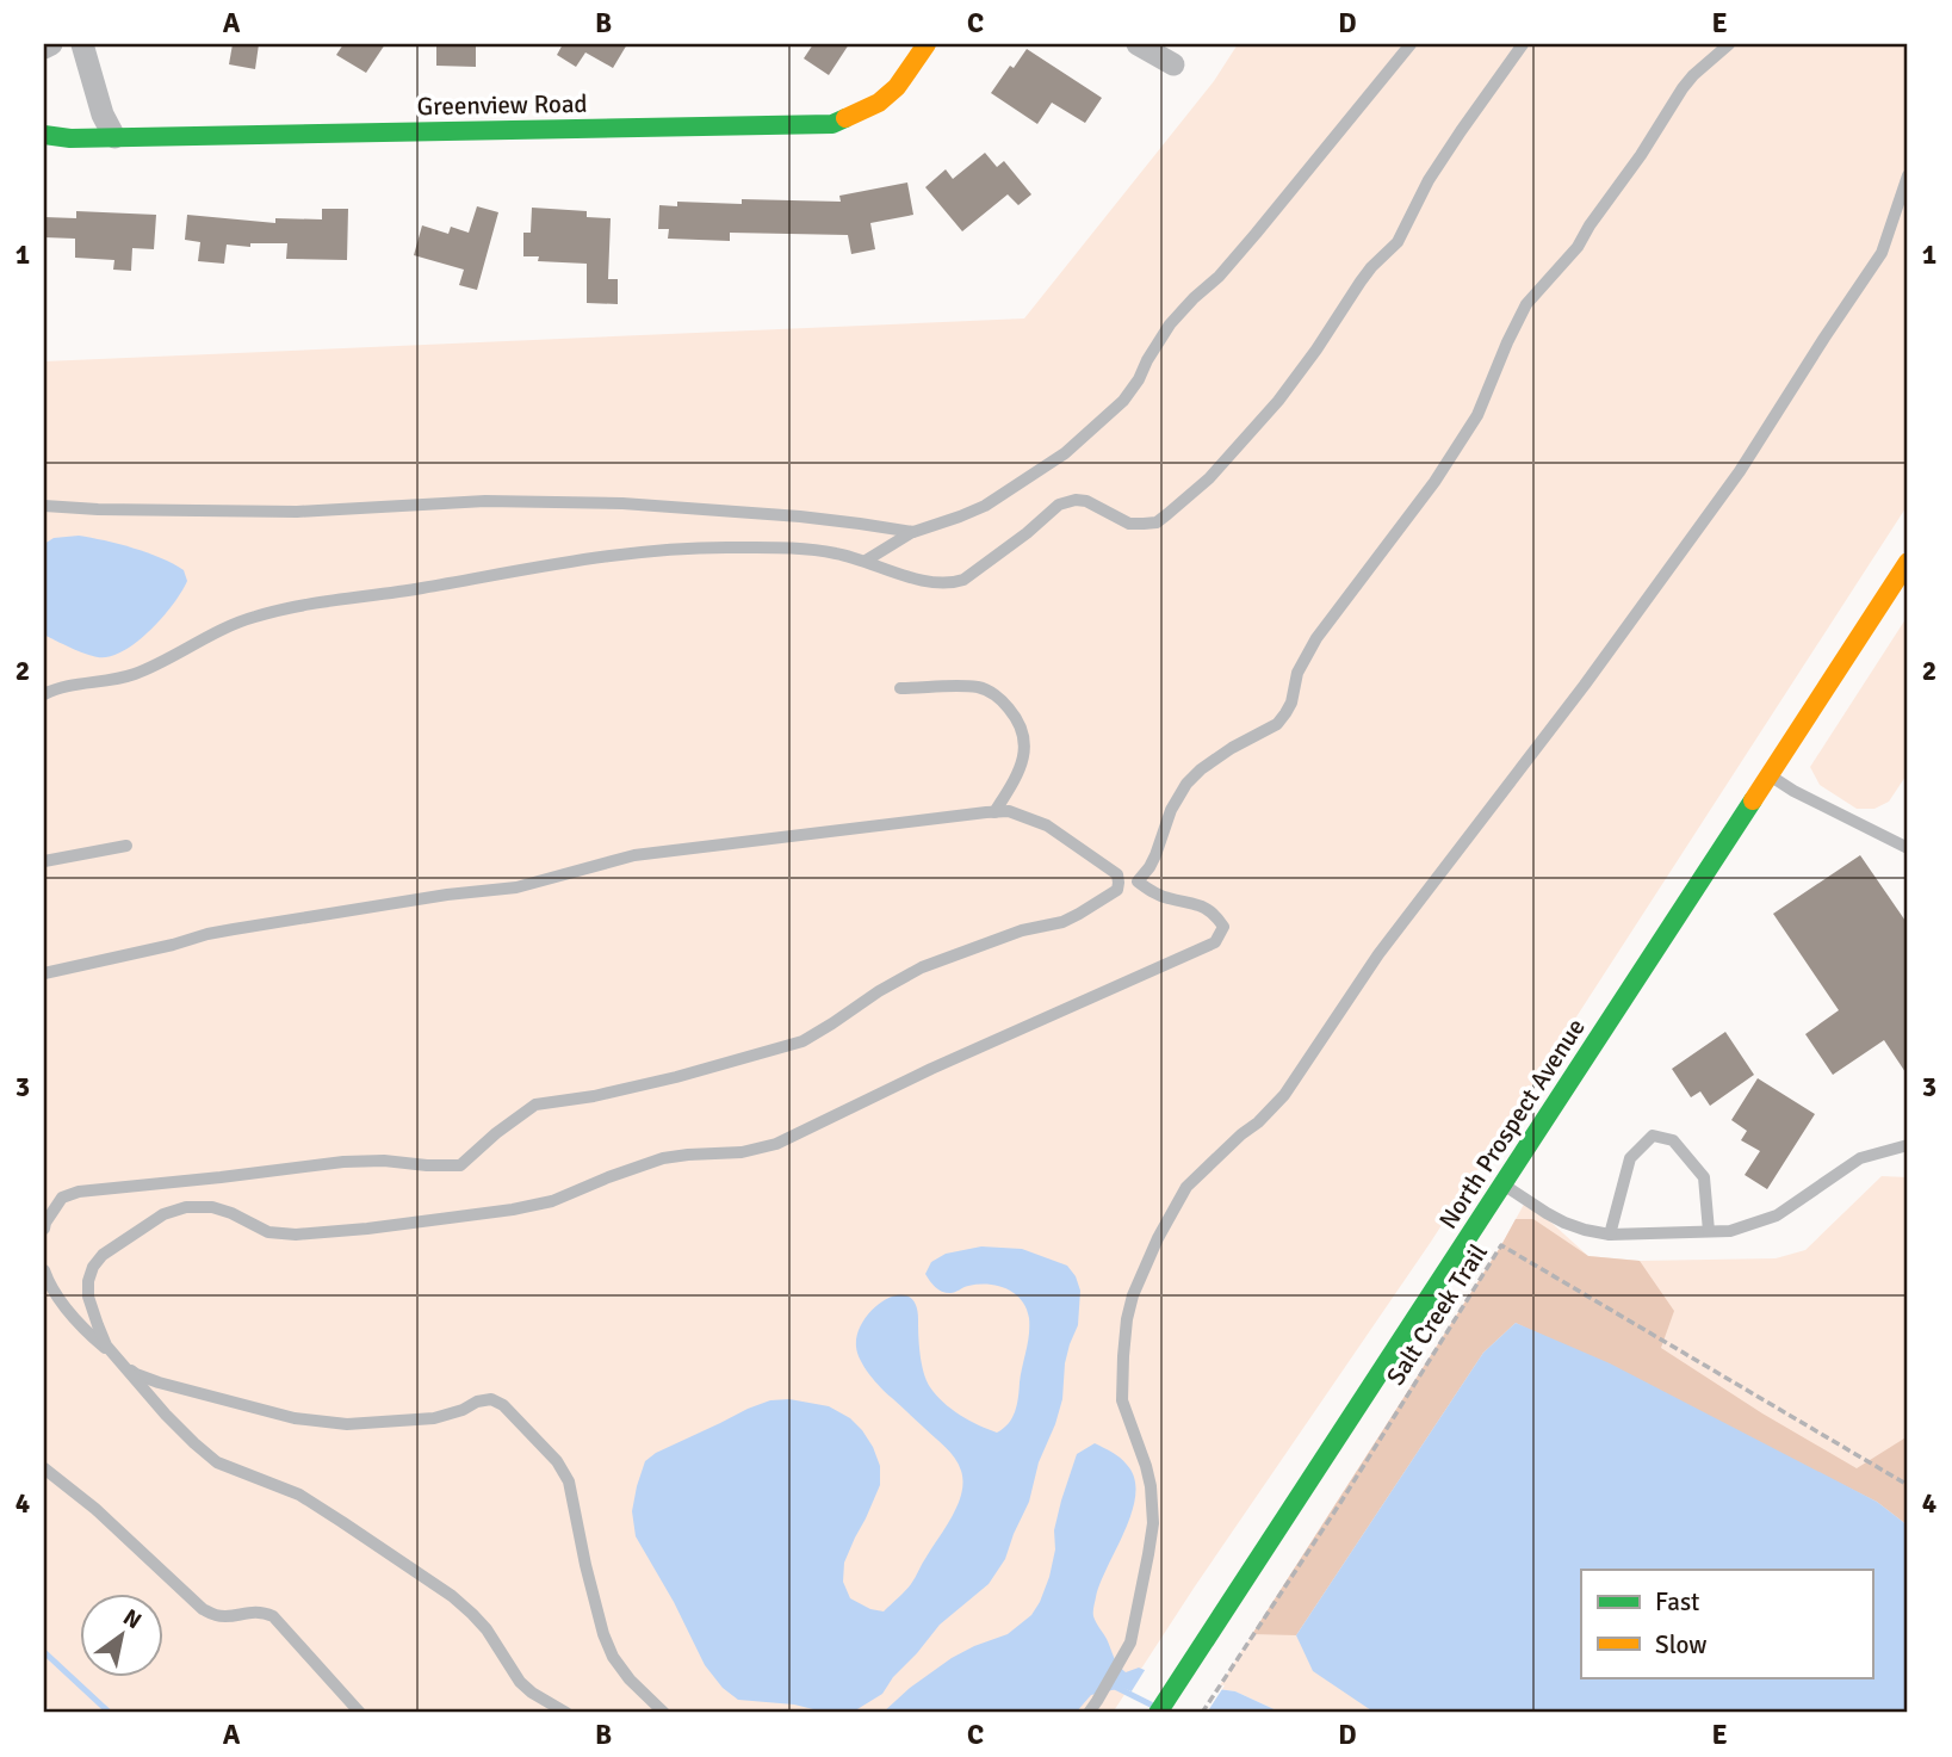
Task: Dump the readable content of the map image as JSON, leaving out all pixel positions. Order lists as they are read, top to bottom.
{
  "streets": {
    "main road": ["Greenview Road", "North Prospect Avenue"],
    "path": ["Salt Creek Trail"]
  },
  "legend": ["Fast", "Slow"],
  "north": "top right",
  "grid": {
    "columns": [
      "A",
      "B",
      "C",
      "D",
      "E"
    ],
    "rows": [
      "1",
      "2",
      "3",
      "4"
    ]
  }
}
